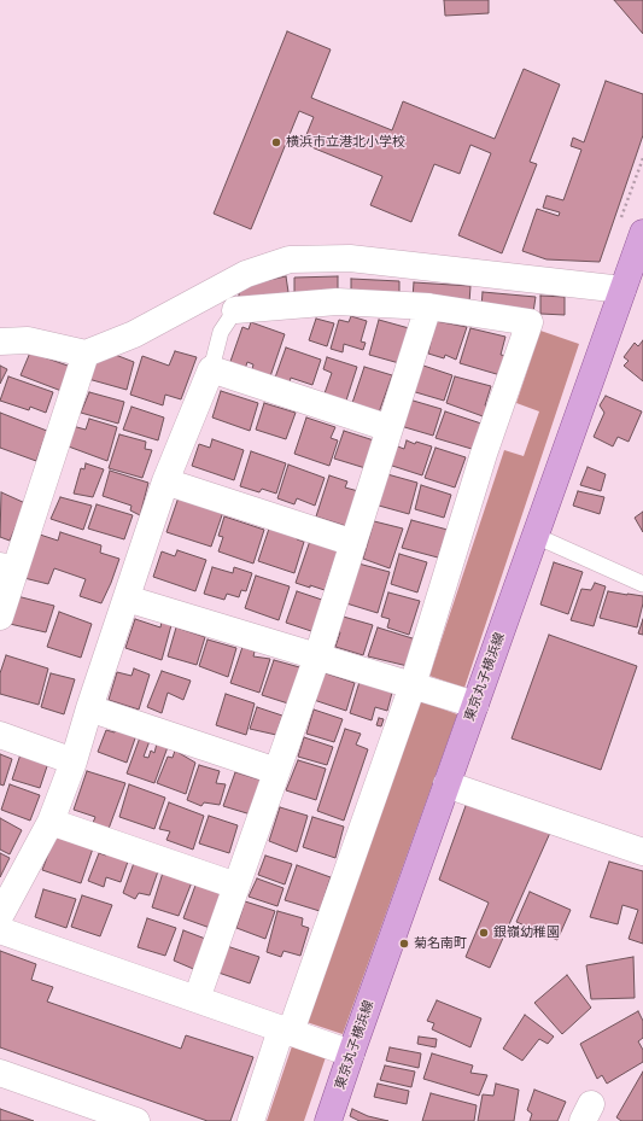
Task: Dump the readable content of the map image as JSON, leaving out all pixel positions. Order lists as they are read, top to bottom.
{
  "streets": {
    "main road": ["東京丸子横浜線"]
  },
  "places": ["横浜市立港北小学校", "銀嶺幼稚園", "菊名南町"]
}
